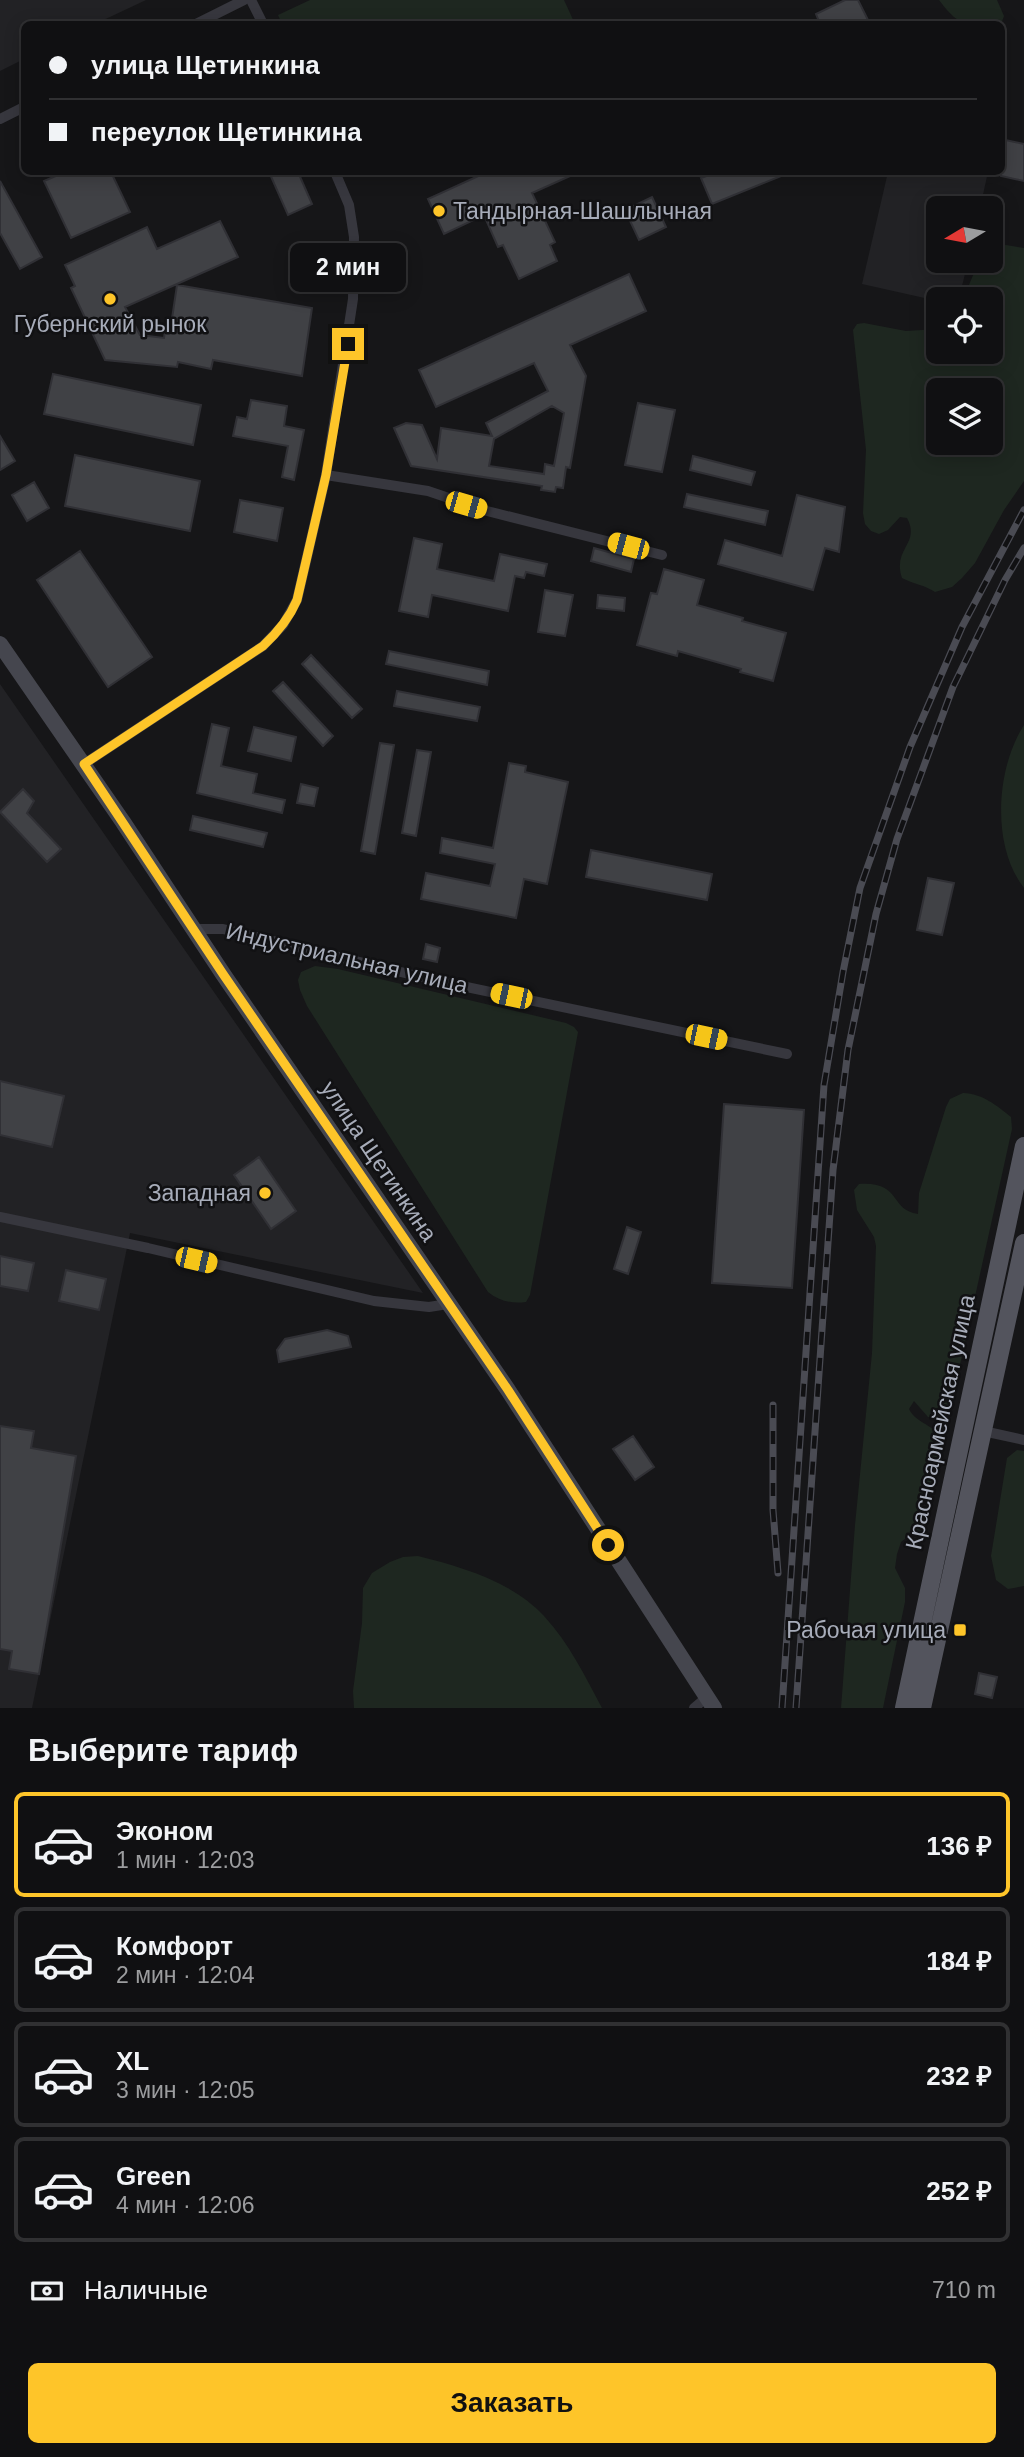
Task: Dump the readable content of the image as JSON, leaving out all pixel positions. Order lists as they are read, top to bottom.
{
  "streets": {
    "main road": ["Красноармейская улица"],
    "street": ["Индустриальная улица", "улица Щетинкина"]
  },
  "crossings": [
    ["Индустриальная улица", "улица Щетинкина"]
  ],
  "places": {
    "other": ["Тандырная-Шашлычная", "Губернский рынок", "Западная"],
    "transit": ["Рабочая улица"]
  },
  "north": "left",
  "page": {
    "banner": ["улица Щетинкина", "переулок Щетинкина"],
    "bubble": "2 мин",
    "heading": "Выберите тариф",
    "list": [
      {
        "name": "Эконом",
        "note": "1 мин · 12:03",
        "value": "136 ₽"
      },
      {
        "name": "Комфорт",
        "note": "2 мин · 12:04",
        "value": "184 ₽"
      },
      {
        "name": "XL",
        "note": "3 мин · 12:05",
        "value": "232 ₽"
      },
      {
        "name": "Green",
        "note": "4 мин · 12:06",
        "value": "252 ₽"
      }
    ],
    "pay": ["Наличные", "710 m"],
    "buttons": "Заказать"
  }
}
